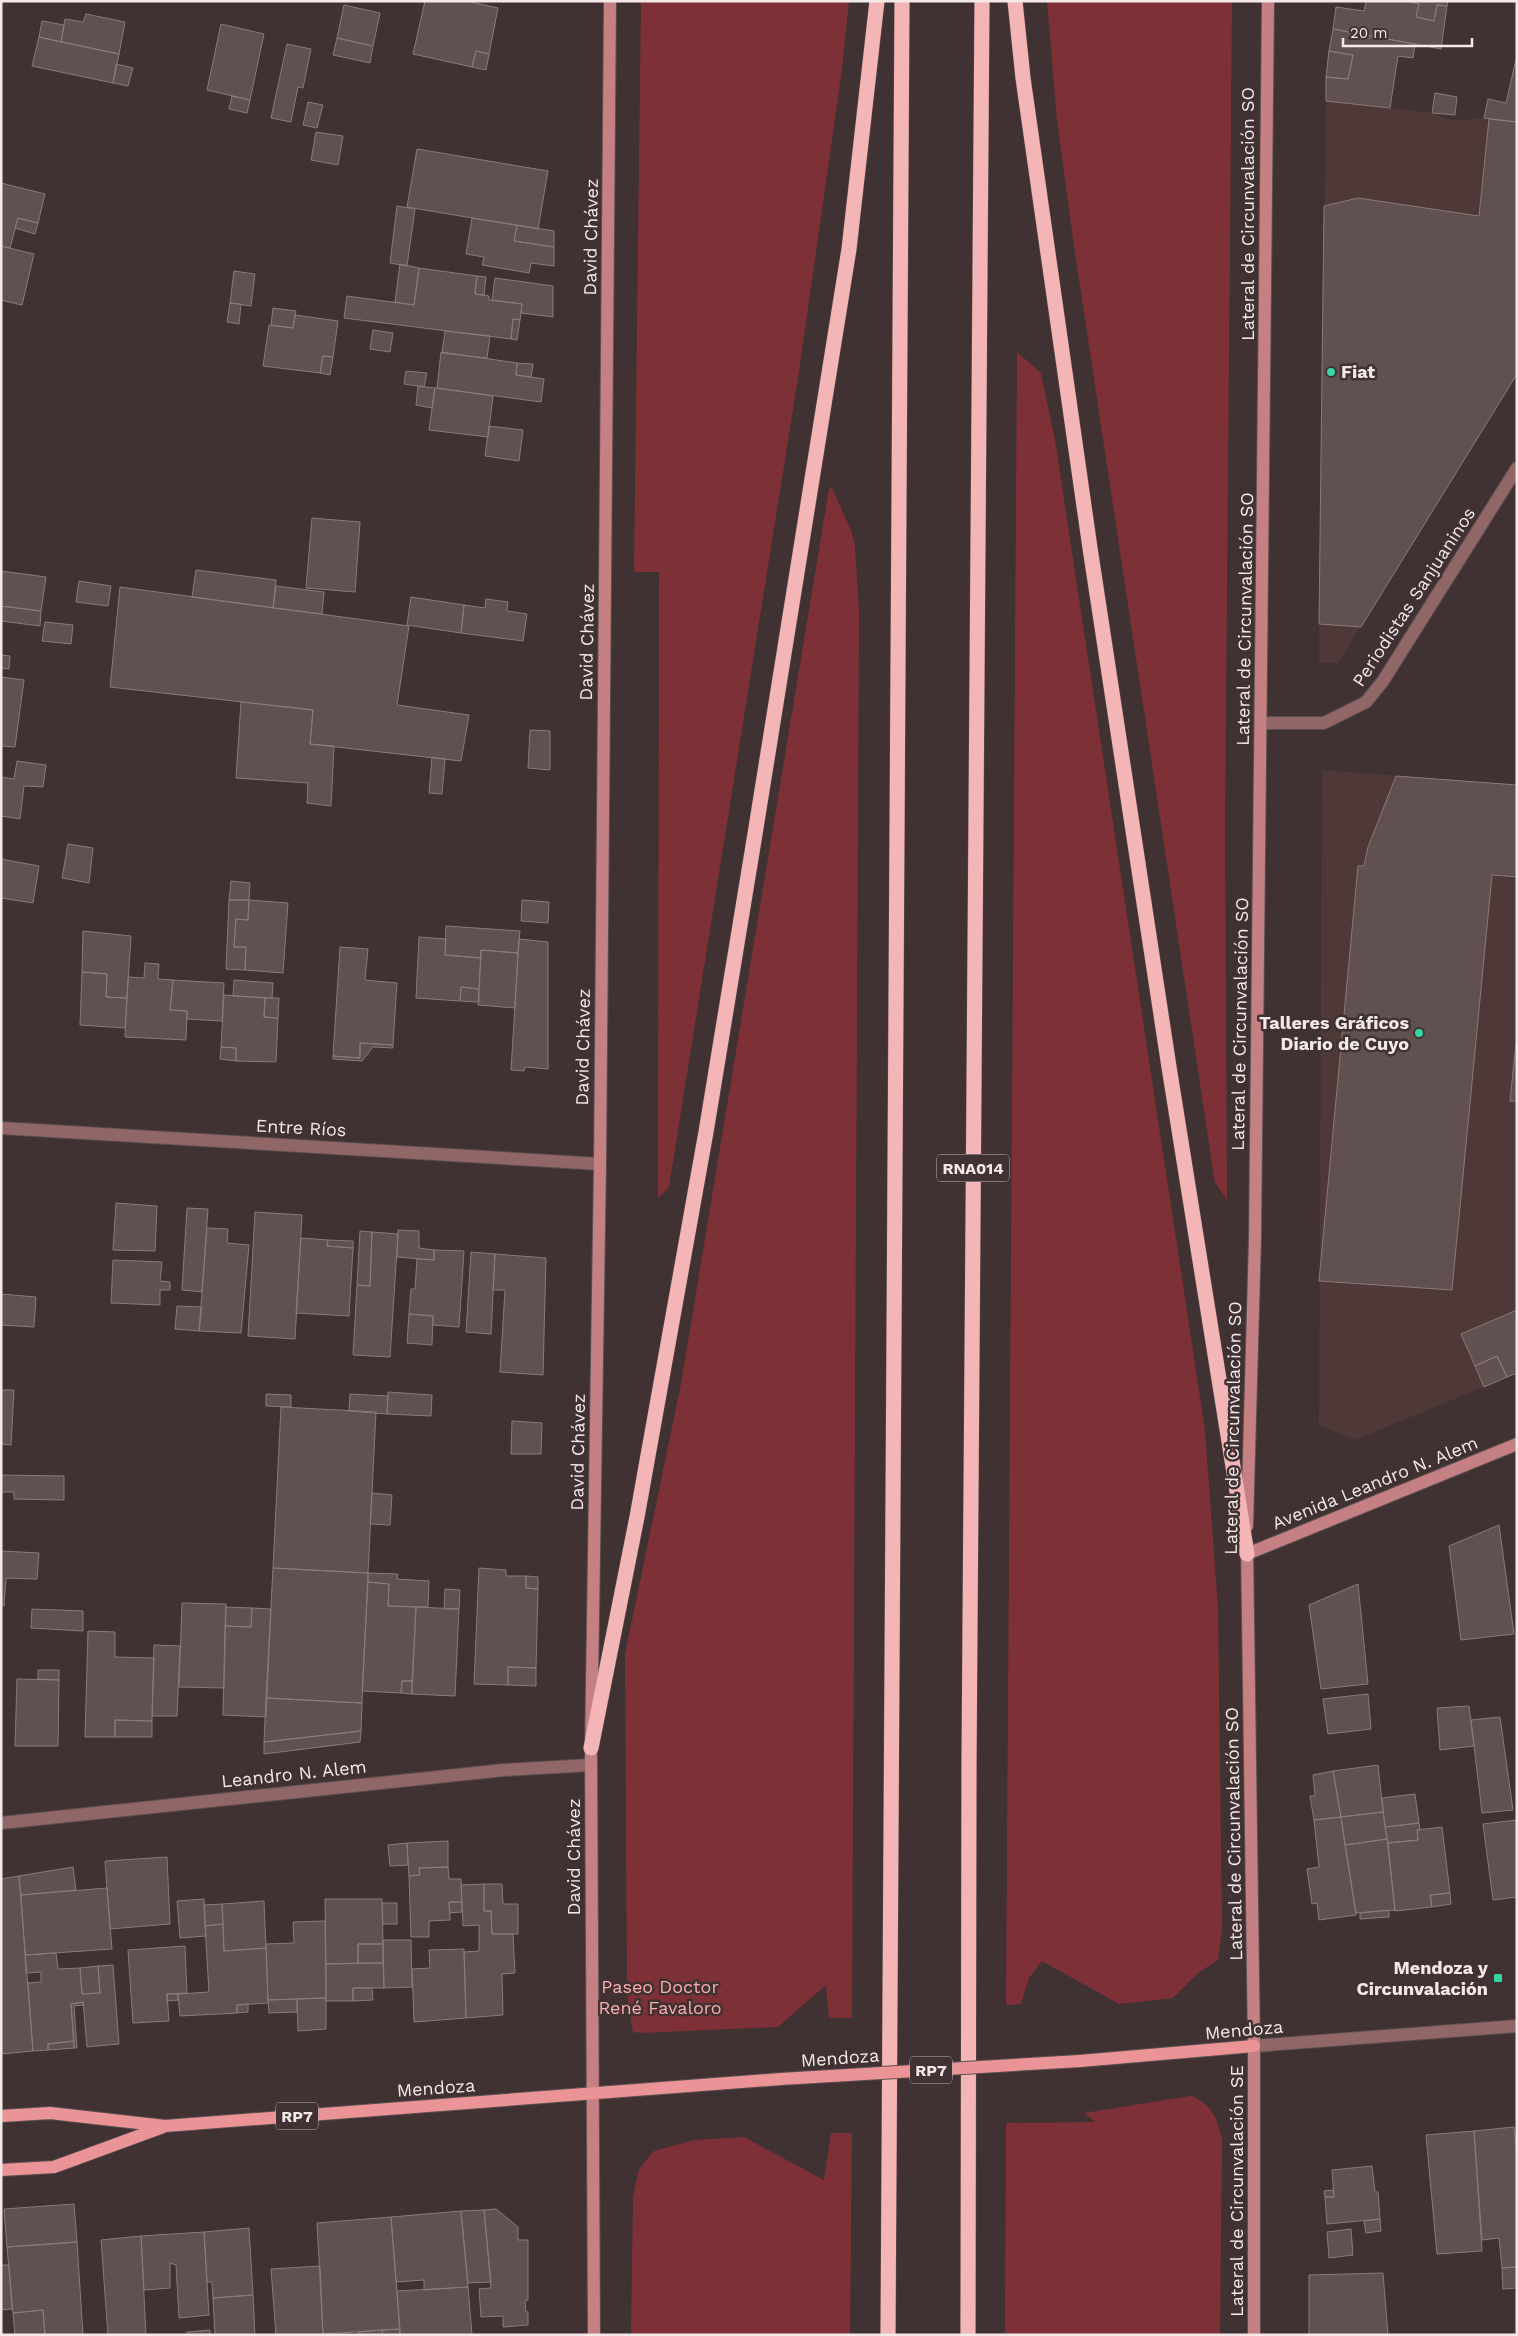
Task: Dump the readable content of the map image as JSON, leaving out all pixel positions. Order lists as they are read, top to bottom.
{
  "streets": {
    "highway": ["RNA014"],
    "main road": ["Mendoza", "RP7"],
    "street": [
      "Lateral de Circunvalación SO",
      "David Chávez",
      "Periodistas Sanjuaninos",
      "Entre Ríos",
      "Avenida Leandro N. Alem",
      "Leandro N. Alem",
      "Lateral de Circunvalación SE"
    ]
  },
  "crossings": [
    ["Lateral de Circunvalación SO", "Periodistas Sanjuaninos"],
    ["Lateral de Circunvalación SO", "Avenida Leandro N. Alem"],
    ["Lateral de Circunvalación SO", "Mendoza"],
    ["Lateral de Circunvalación SO", "Lateral de Circunvalación SE"],
    ["David Chávez", "Entre Ríos"],
    ["David Chávez", "Leandro N. Alem"],
    ["David Chávez", "Mendoza"],
    ["Mendoza", "Lateral de Circunvalación SE"]
  ],
  "parks": ["Paseo Doctor René Favaloro"],
  "places": {
    "other": ["Fiat", "Talleres Gráficos Diario de Cuyo"],
    "transit": ["Mendoza y Circunvalación"]
  },
  "scale_bar": "20 m"
}
